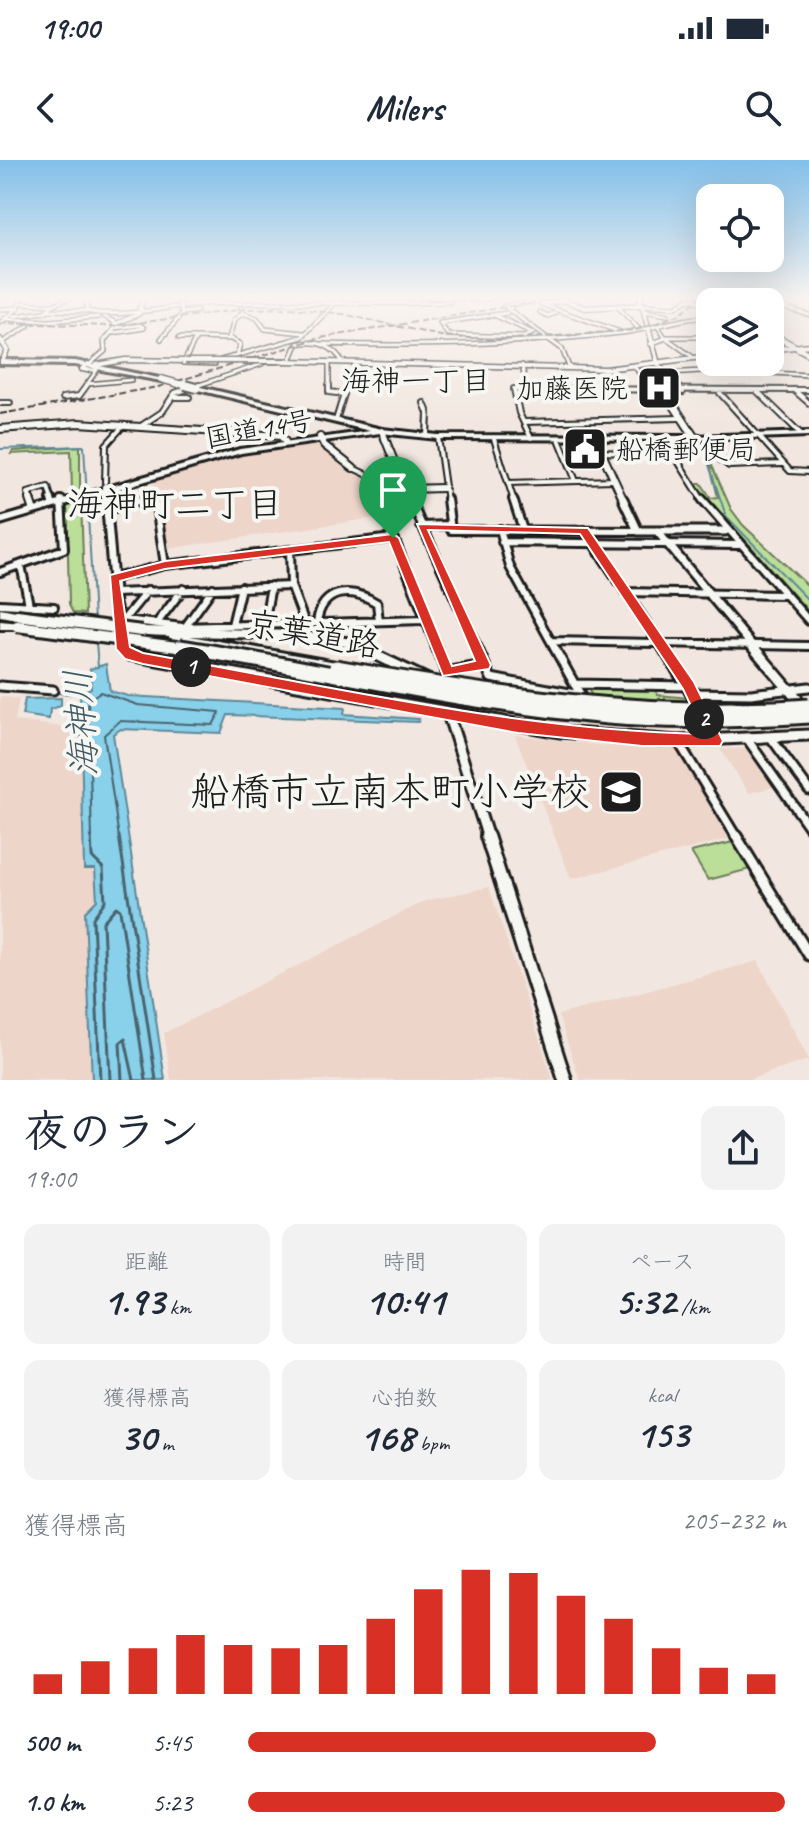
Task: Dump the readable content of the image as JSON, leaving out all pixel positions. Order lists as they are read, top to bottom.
{
  "streets": {
    "highway": ["国道14号", "京葉道路"]
  },
  "districts": ["海神一丁目", "海神町二丁目"],
  "water": ["海神川"],
  "places": {
    "hospital": ["加藤医院"],
    "public building": ["船橋郵便局"],
    "school or university": ["船橋市立南本町小学校"]
  },
  "page": {
    "status": "19:00",
    "header": "Milers",
    "pins": ["1", "2"],
    "heading": ["夜のラン", "19:00"],
    "stats": [
      ["距離", "1.93 km"],
      ["時間", "10:41"],
      ["ペース", "5:32 /km"],
      ["獲得標高", "30 m"],
      ["心拍数", "168 bpm"],
      ["kcal", "153"]
    ],
    "chart": ["獲得標高", "205–232 m"],
    "list": [
      {
        "name": "500 m",
        "note": "5:45"
      },
      {
        "name": "1.0 km",
        "note": "5:23"
      }
    ]
  }
}
